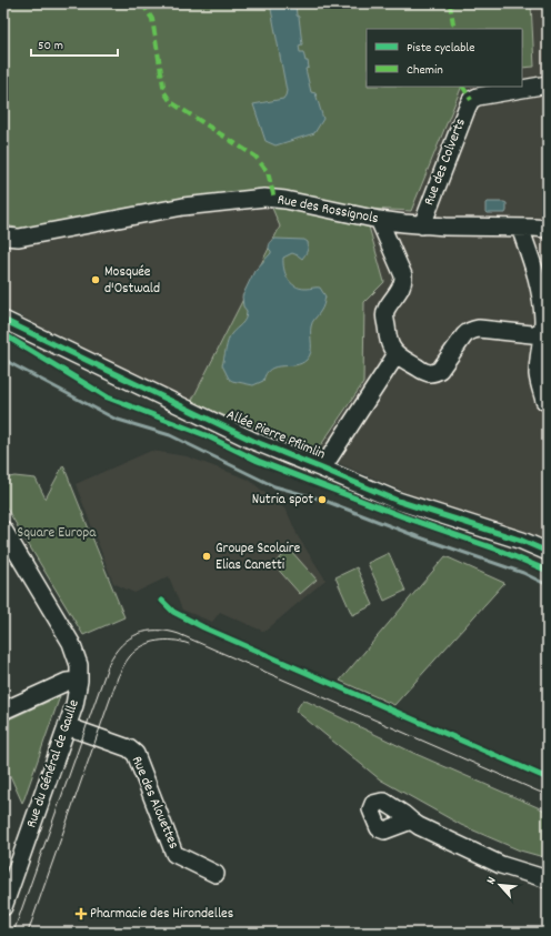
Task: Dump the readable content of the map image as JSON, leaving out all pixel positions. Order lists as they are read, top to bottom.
{
  "streets": {
    "street": [
      "Rue des Colverts",
      "Rue des Rossignols",
      "Allée Pierre Pflimlin",
      "Rue du Général de Gaulle",
      "Rue des Alouettes"
    ]
  },
  "crossings": [
    ["Rue des Colverts", "Rue des Rossignols"],
    ["Rue du Général de Gaulle", "Rue des Alouettes"]
  ],
  "parks": ["Square Europa"],
  "places": {
    "other": ["Mosquée d'Ostwald", "Nutria spot", "Groupe Scolaire Elias Canetti"],
    "health": ["Pharmacie des Hirondelles"]
  },
  "legend": ["Piste cyclable", "Chemin"],
  "scale_bar": "50 m",
  "north": "top left"
}
